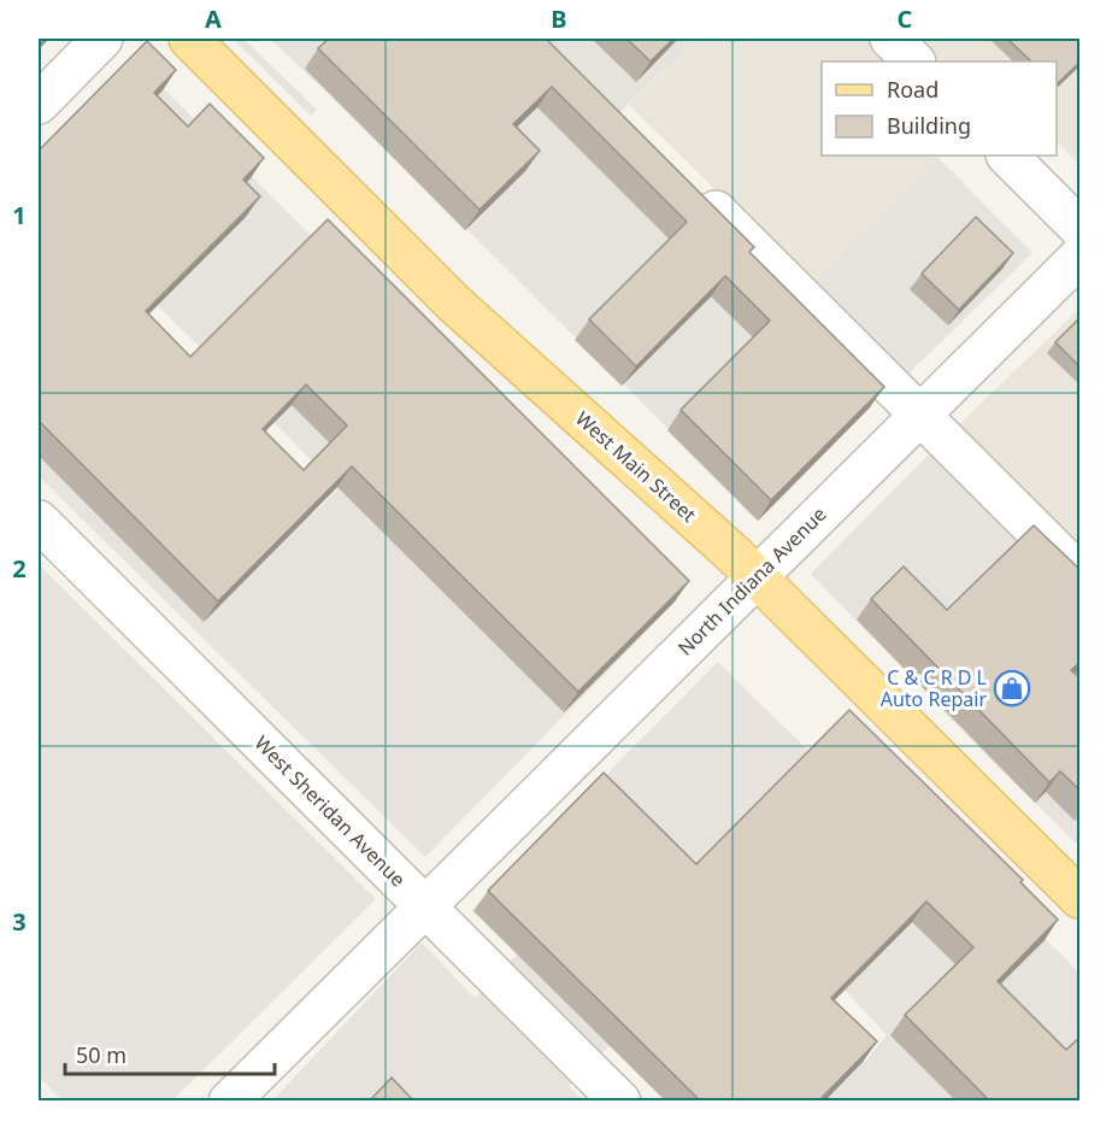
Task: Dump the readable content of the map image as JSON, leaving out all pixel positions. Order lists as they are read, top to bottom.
{
  "streets": {
    "main road": ["West Main Street"],
    "street": ["North Indiana Avenue", "West Sheridan Avenue"]
  },
  "crossings": [
    ["West Main Street", "North Indiana Avenue"],
    ["North Indiana Avenue", "West Sheridan Avenue"]
  ],
  "places": {
    "shop": ["C & C R D L Auto Repair"]
  },
  "legend": ["Road", "Building"],
  "scale_bar": "50 m",
  "grid": {
    "columns": ["A", "B", "C"],
    "rows": ["1", "2", "3"]
  }
}
